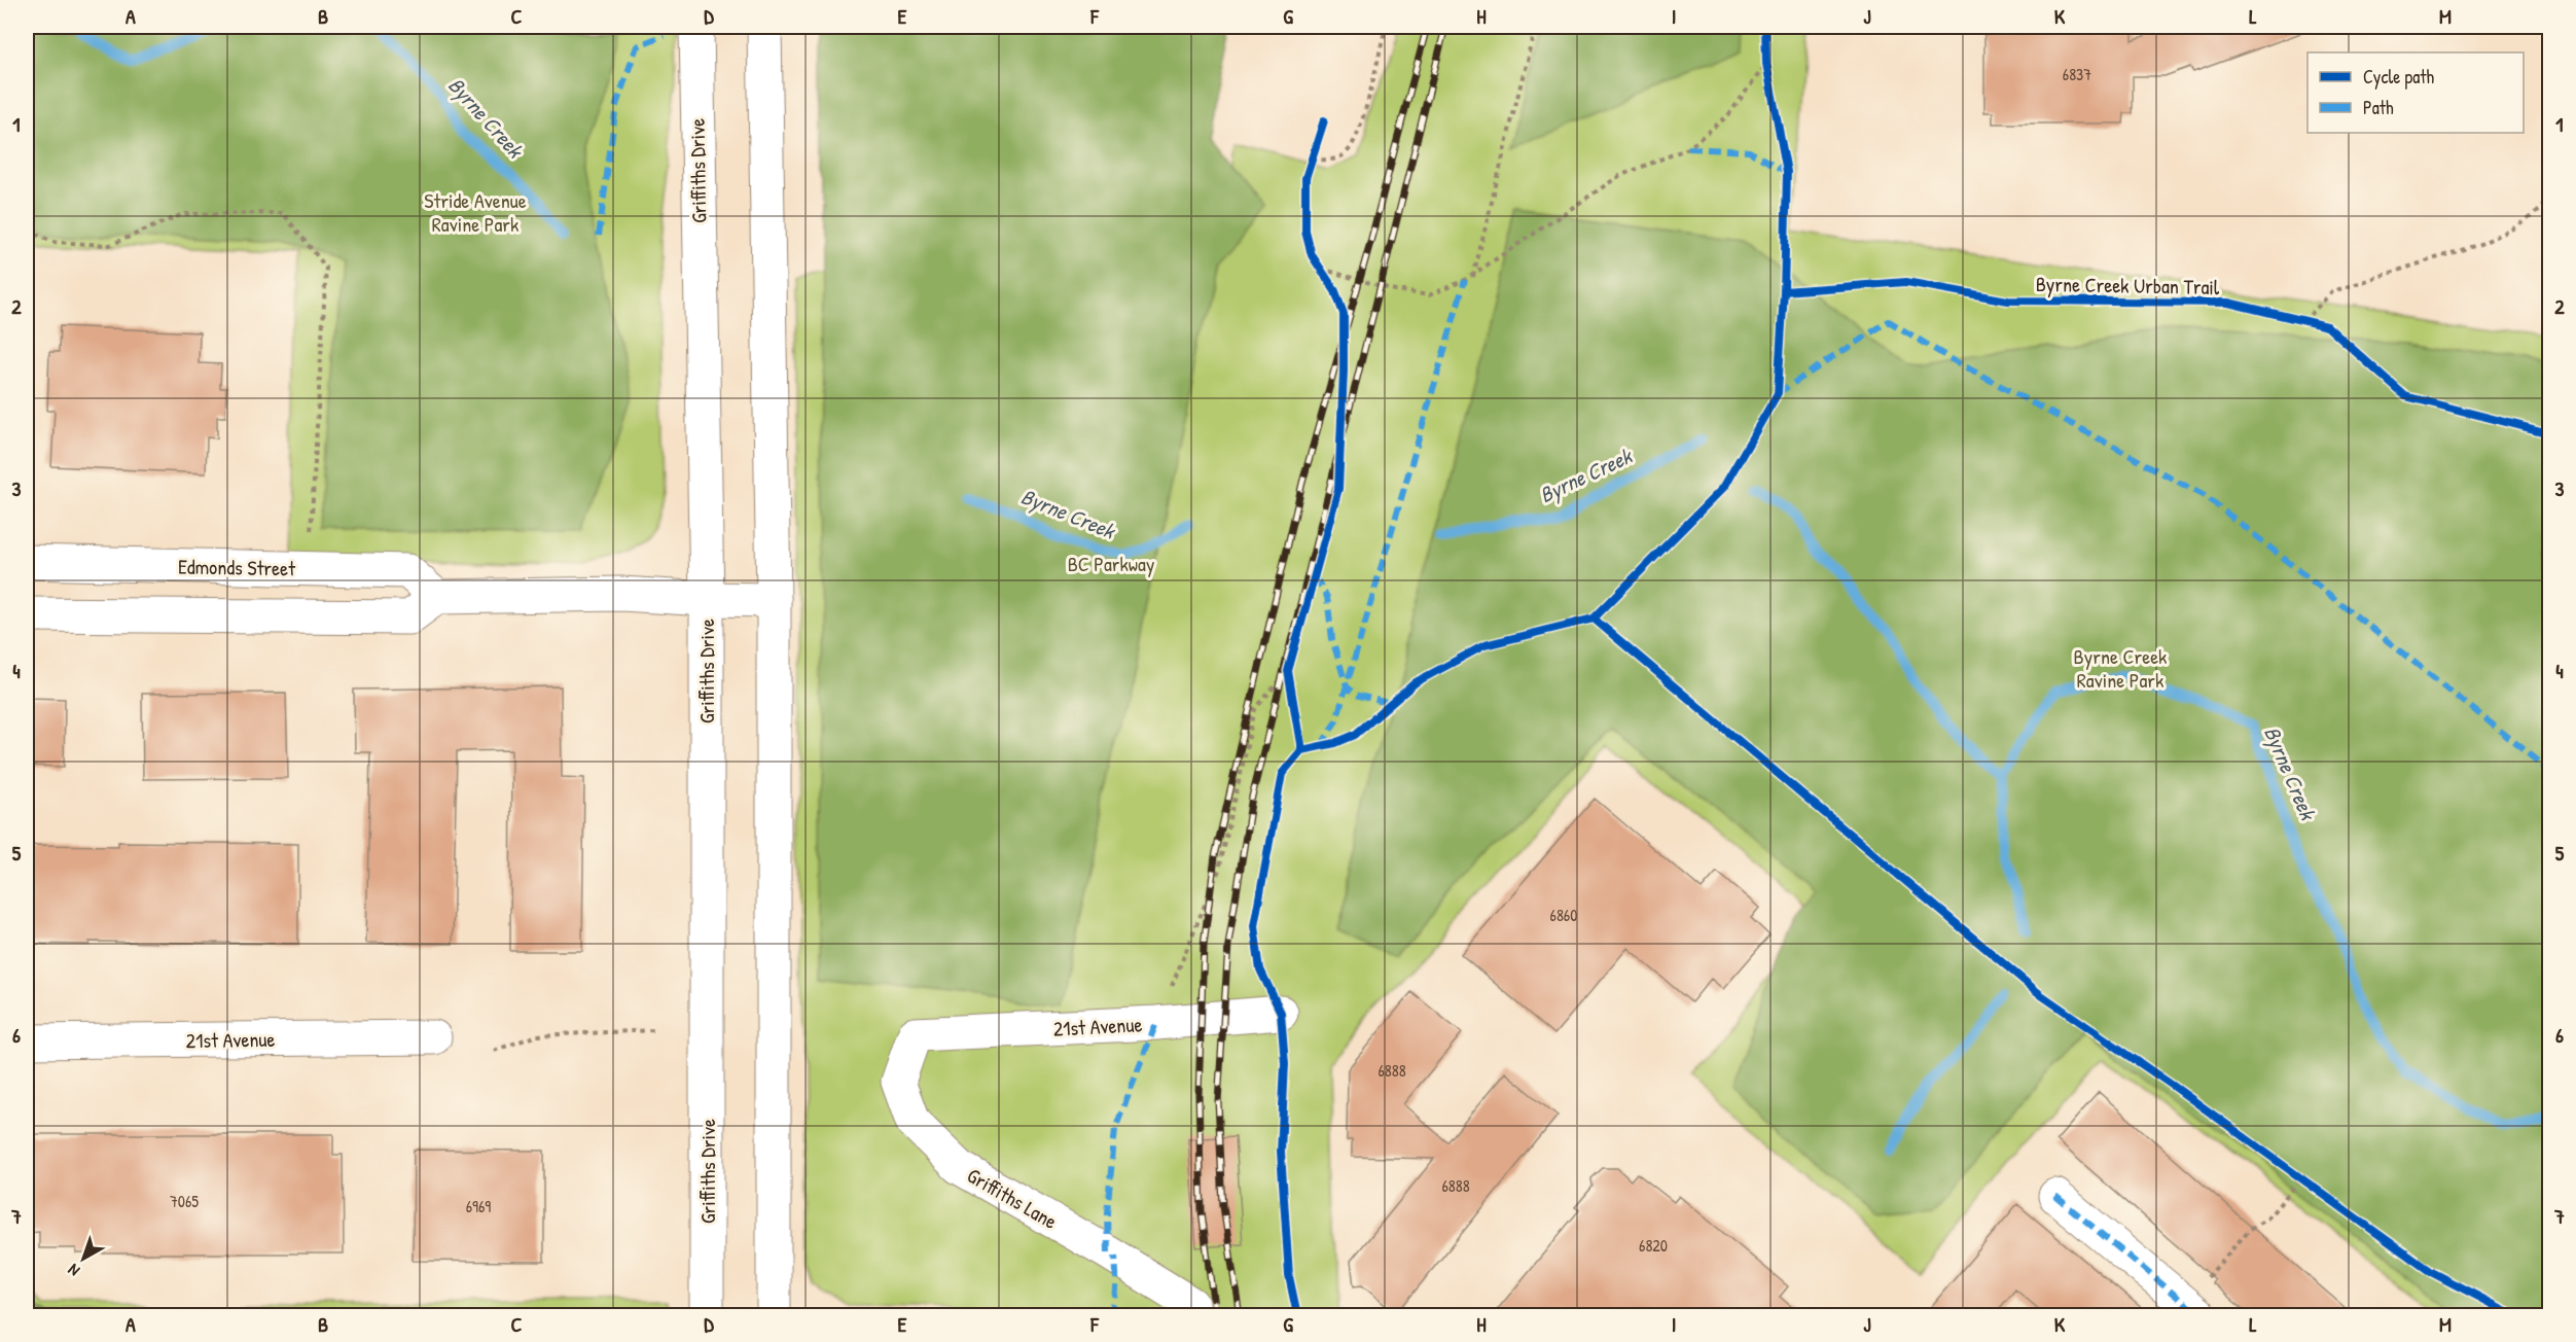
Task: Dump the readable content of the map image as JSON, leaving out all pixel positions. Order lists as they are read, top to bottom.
{
  "streets": {
    "main road": [
      "Griffiths Drive",
      "Edmonds Street",
      "21st Avenue",
      "Griffiths Lane"
    ],
    "cycle path": ["Byrne Creek Urban Trail"]
  },
  "crossings": [
    ["21st Avenue", "Griffiths Lane"]
  ],
  "water": ["Byrne Creek"],
  "parks": ["Stride Avenue Ravine Park", "BC Parkway", "Byrne Creek Ravine Park"],
  "house_numbers": [
    "6837",
    "6860",
    "6888",
    "6888",
    "7065",
    "6969",
    "6820"
  ],
  "legend": ["Cycle path", "Path"],
  "north": "bottom left",
  "grid": {
    "columns": [
      "A",
      "B",
      "C",
      "D",
      "E",
      "F",
      "G",
      "H",
      "I",
      "J",
      "K",
      "L",
      "M"
    ],
    "rows": [
      "1",
      "2",
      "3",
      "4",
      "5",
      "6",
      "7"
    ]
  }
}
